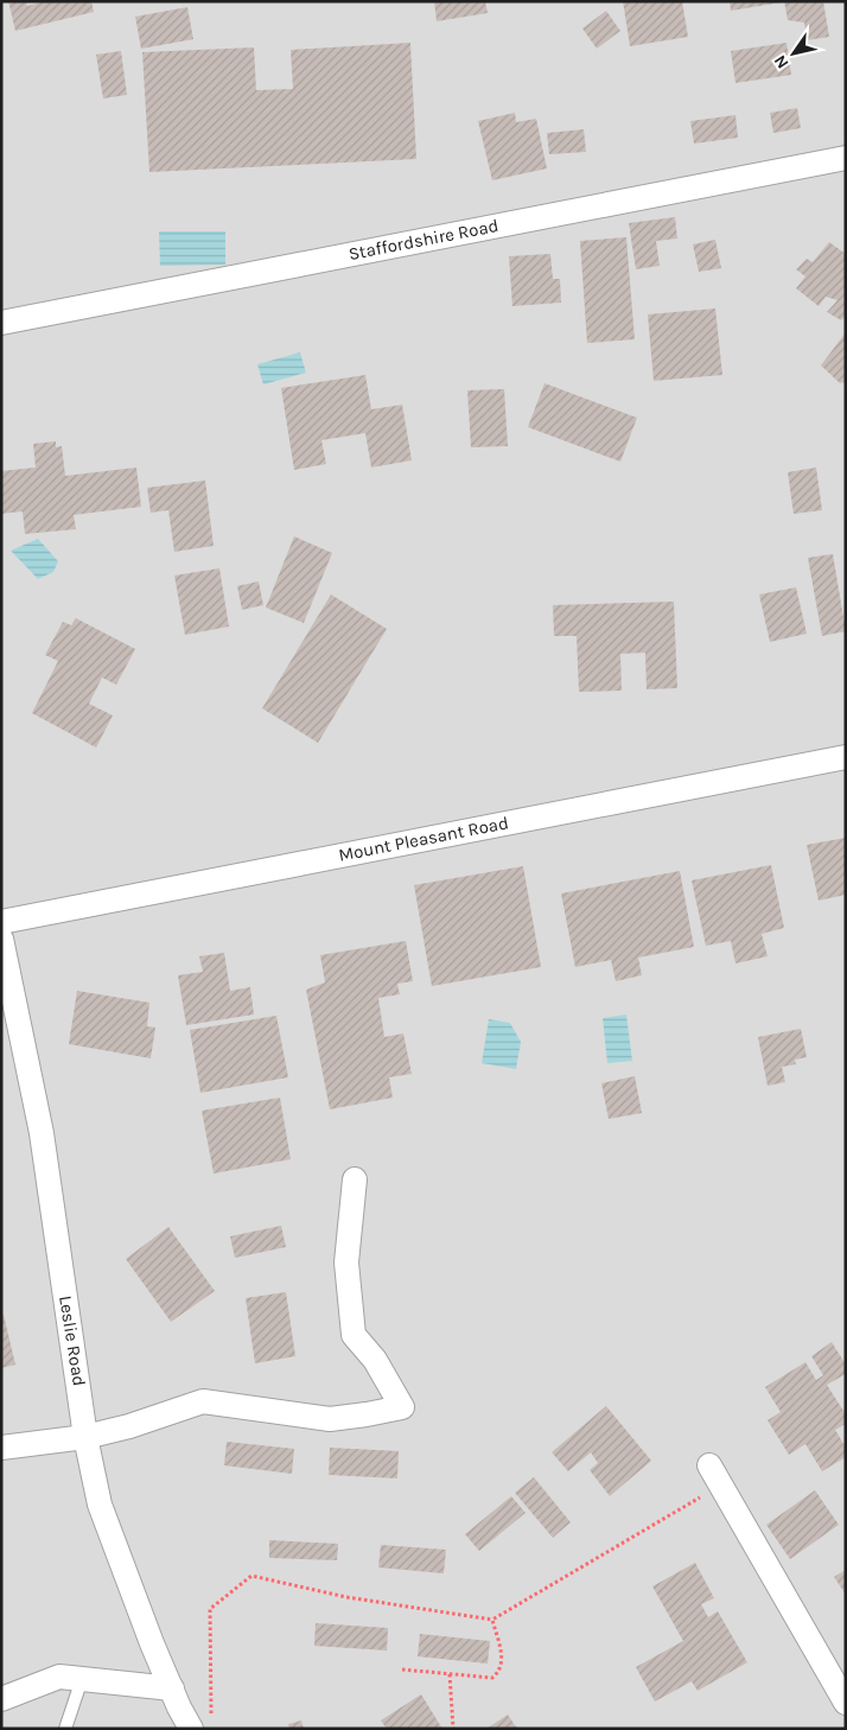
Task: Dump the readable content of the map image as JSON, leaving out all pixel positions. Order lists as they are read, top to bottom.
{
  "streets": {
    "street": ["Staffordshire Road", "Mount Pleasant Road", "Leslie Road"]
  },
  "north": "bottom left"
}
